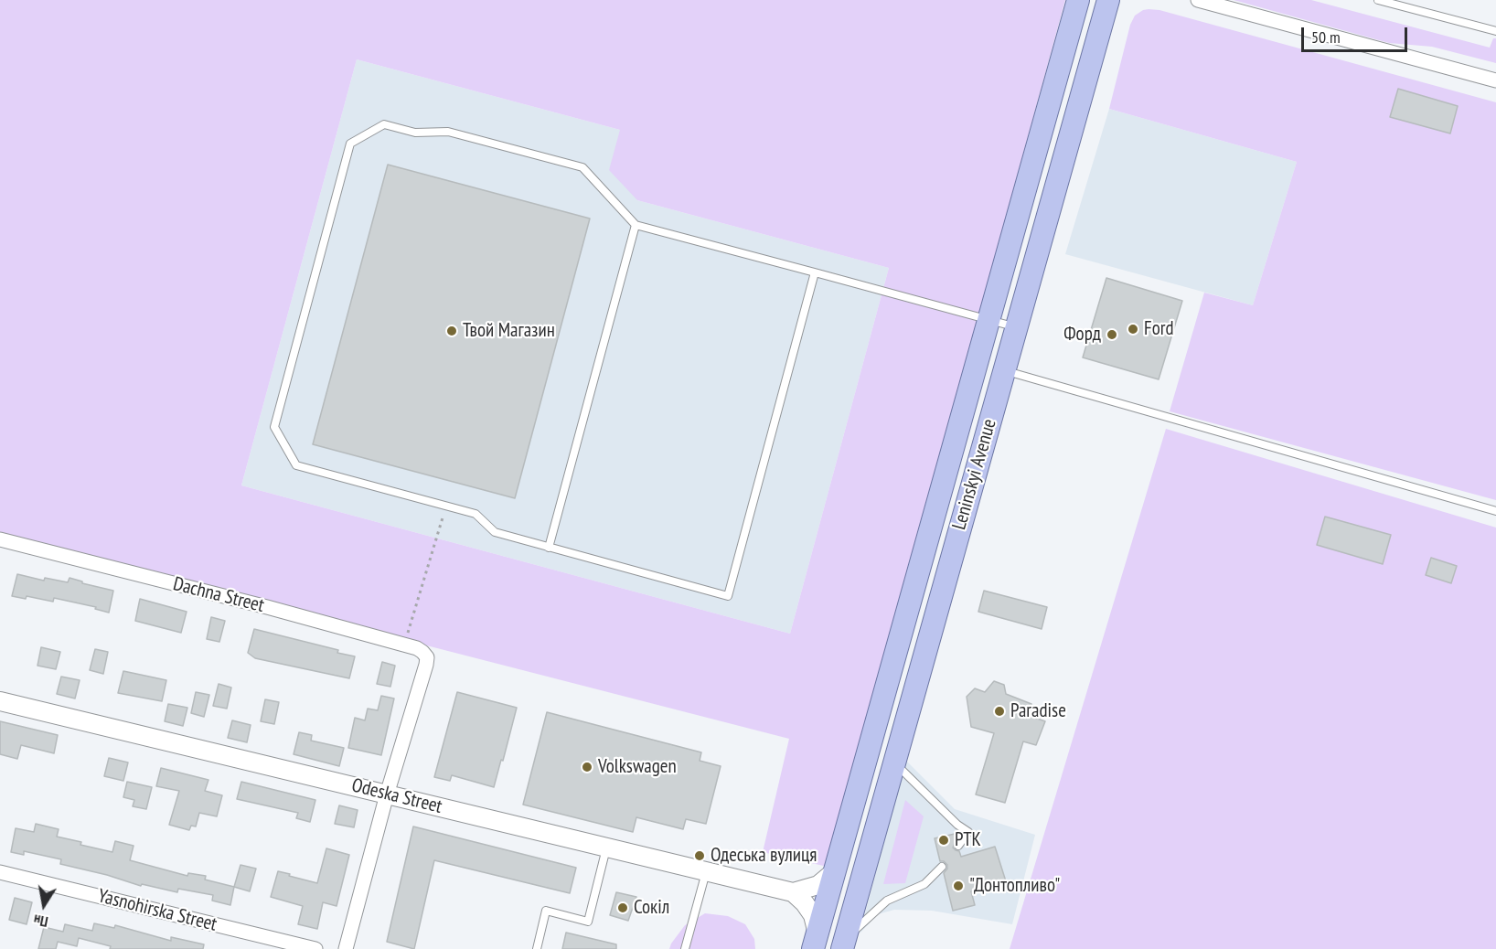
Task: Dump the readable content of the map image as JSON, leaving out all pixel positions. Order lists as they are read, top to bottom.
{
  "streets": {
    "main road": ["Leninskyi Avenue"],
    "street": ["Dachna Street", "Odeska Street", "Yasnohirska Street"]
  },
  "crossings": [
    ["Dachna Street", "Odeska Street"]
  ],
  "places": [
    "Ford",
    "Твой Магазин",
    "Форд",
    "Paradise",
    "Volkswagen",
    "РТК",
    "Одеська вулиця",
    "\"Донтопливо\"",
    "Сокіл"
  ],
  "scale_bar": "50 m",
  "north": "bottom"
}
